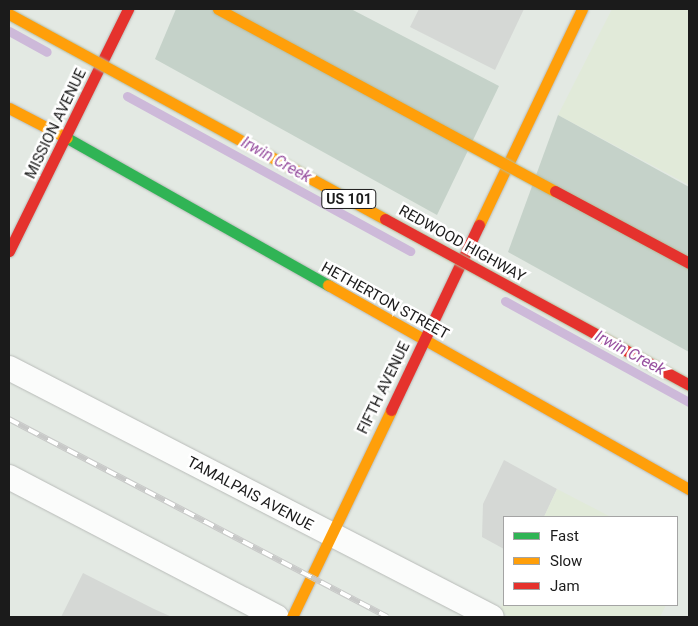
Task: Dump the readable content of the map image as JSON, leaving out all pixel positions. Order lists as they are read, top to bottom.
{
  "streets": {
    "main road": [
      "MISSION AVENUE",
      "US 101",
      "REDWOOD HIGHWAY",
      "HETHERTON STREET",
      "FIFTH AVENUE"
    ],
    "street": ["TAMALPAIS AVENUE"]
  },
  "crossings": [
    ["MISSION AVENUE", "HETHERTON STREET"],
    ["HETHERTON STREET", "FIFTH AVENUE"],
    ["FIFTH AVENUE", "TAMALPAIS AVENUE"]
  ],
  "water": ["Irwin Creek"],
  "legend": ["Fast", "Slow", "Jam"]
}
